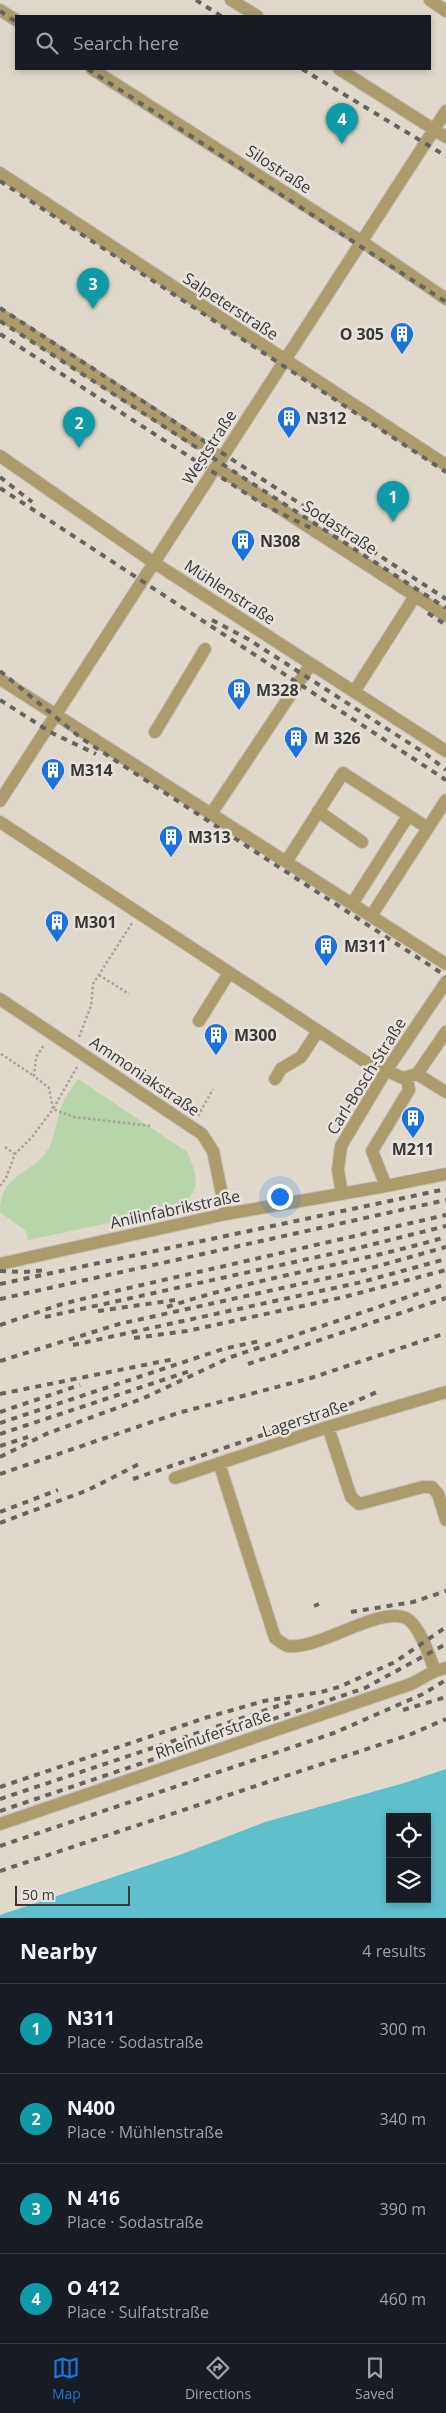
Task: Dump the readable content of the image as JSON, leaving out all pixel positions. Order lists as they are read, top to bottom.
{
  "streets": {
    "street": [
      "Silostraße",
      "Salpeterstraße",
      "Weststraße",
      "Sodastraße",
      "Mühlenstraße",
      "Ammoniakstraße",
      "Carl-Bosch-Straße",
      "Anilinfabrikstraße",
      "Lagerstraße",
      "Rheinuferstraße"
    ]
  },
  "crossings": [
    ["Silostraße", "Weststraße"],
    ["Salpeterstraße", "Weststraße"],
    ["Weststraße", "Sodastraße"],
    ["Weststraße", "Mühlenstraße"],
    ["Ammoniakstraße", "Anilinfabrikstraße"],
    ["Carl-Bosch-Straße", "Anilinfabrikstraße"],
    ["Lagerstraße", "Rheinuferstraße"]
  ],
  "places": {
    "building": [
      "O 305",
      "N312",
      "N308",
      "M328",
      "M 326",
      "M314",
      "M313",
      "M301",
      "M311",
      "M300",
      "M211"
    ]
  },
  "scale_bar": "50 m",
  "page": {
    "search": "Search here",
    "pins": [
      "4",
      "3",
      "2",
      "1"
    ],
    "scale": "50 m",
    "heading": ["Nearby", "4 results"],
    "list": [
      {
        "mark": "1",
        "name": "N311",
        "note": "Place · Sodastraße",
        "value": "300 m"
      },
      {
        "mark": "2",
        "name": "N400",
        "note": "Place · Mühlenstraße",
        "value": "340 m"
      },
      {
        "mark": "3",
        "name": "N 416",
        "note": "Place · Sodastraße",
        "value": "390 m"
      },
      {
        "mark": "4",
        "name": "O 412",
        "note": "Place · Sulfatstraße",
        "value": "460 m"
      }
    ],
    "nav": ["Map", "Directions", "Saved"]
  }
}
